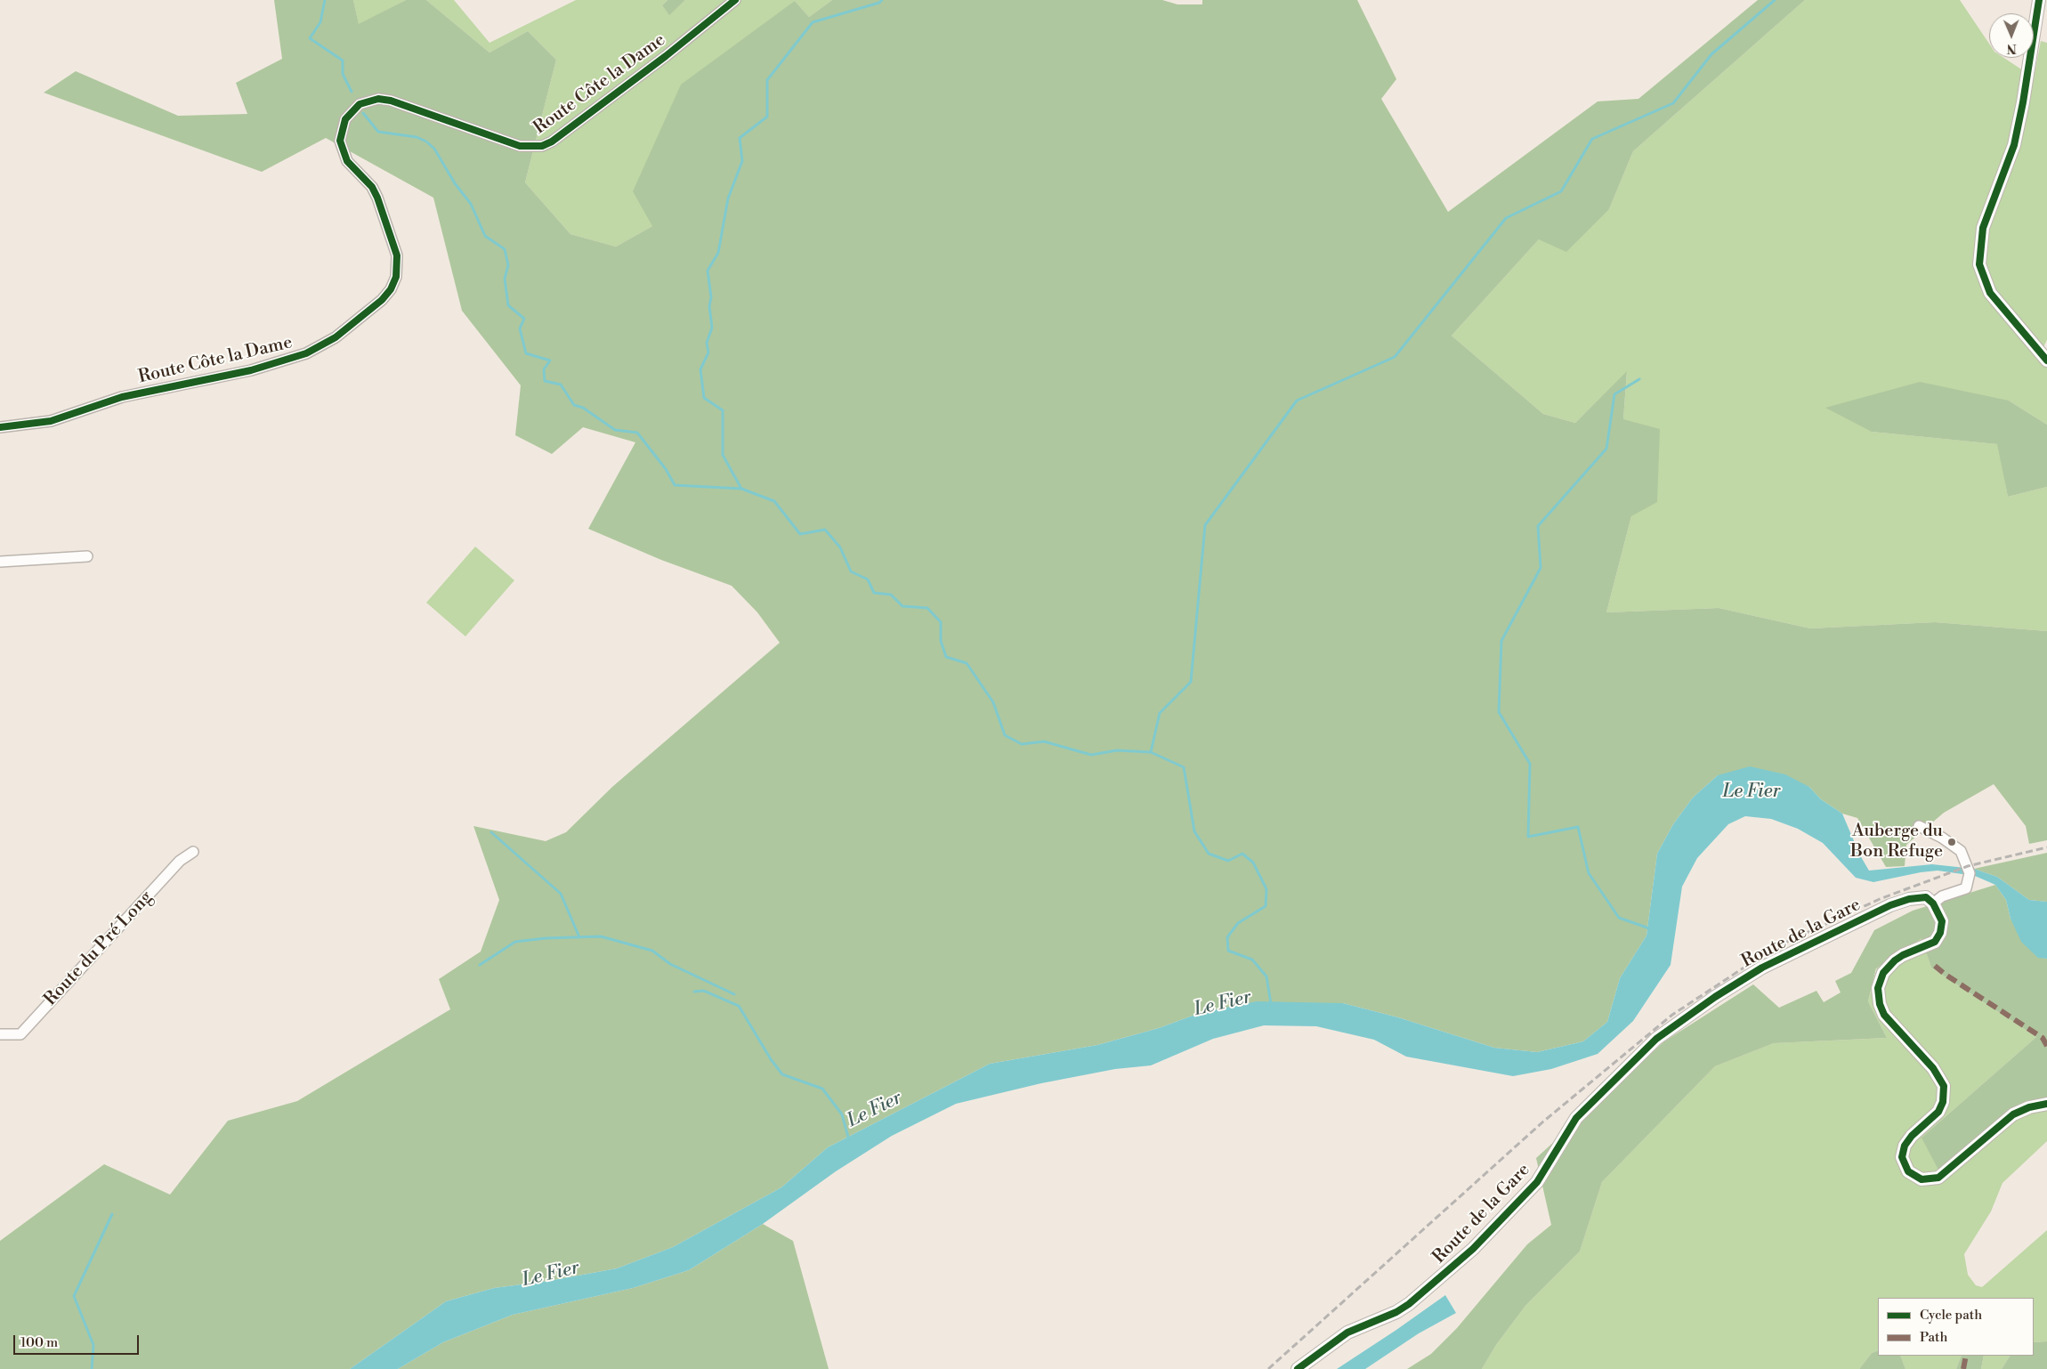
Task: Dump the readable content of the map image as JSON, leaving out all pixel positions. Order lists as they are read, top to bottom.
{
  "streets": {
    "street": ["Route Côte la Dame", "Route de la Gare", "Route du Pré Long"]
  },
  "water": ["Le Fier"],
  "places": ["Auberge du Bon Refuge"],
  "legend": ["Cycle path", "Path"],
  "scale_bar": "100 m",
  "north": "bottom"
}
